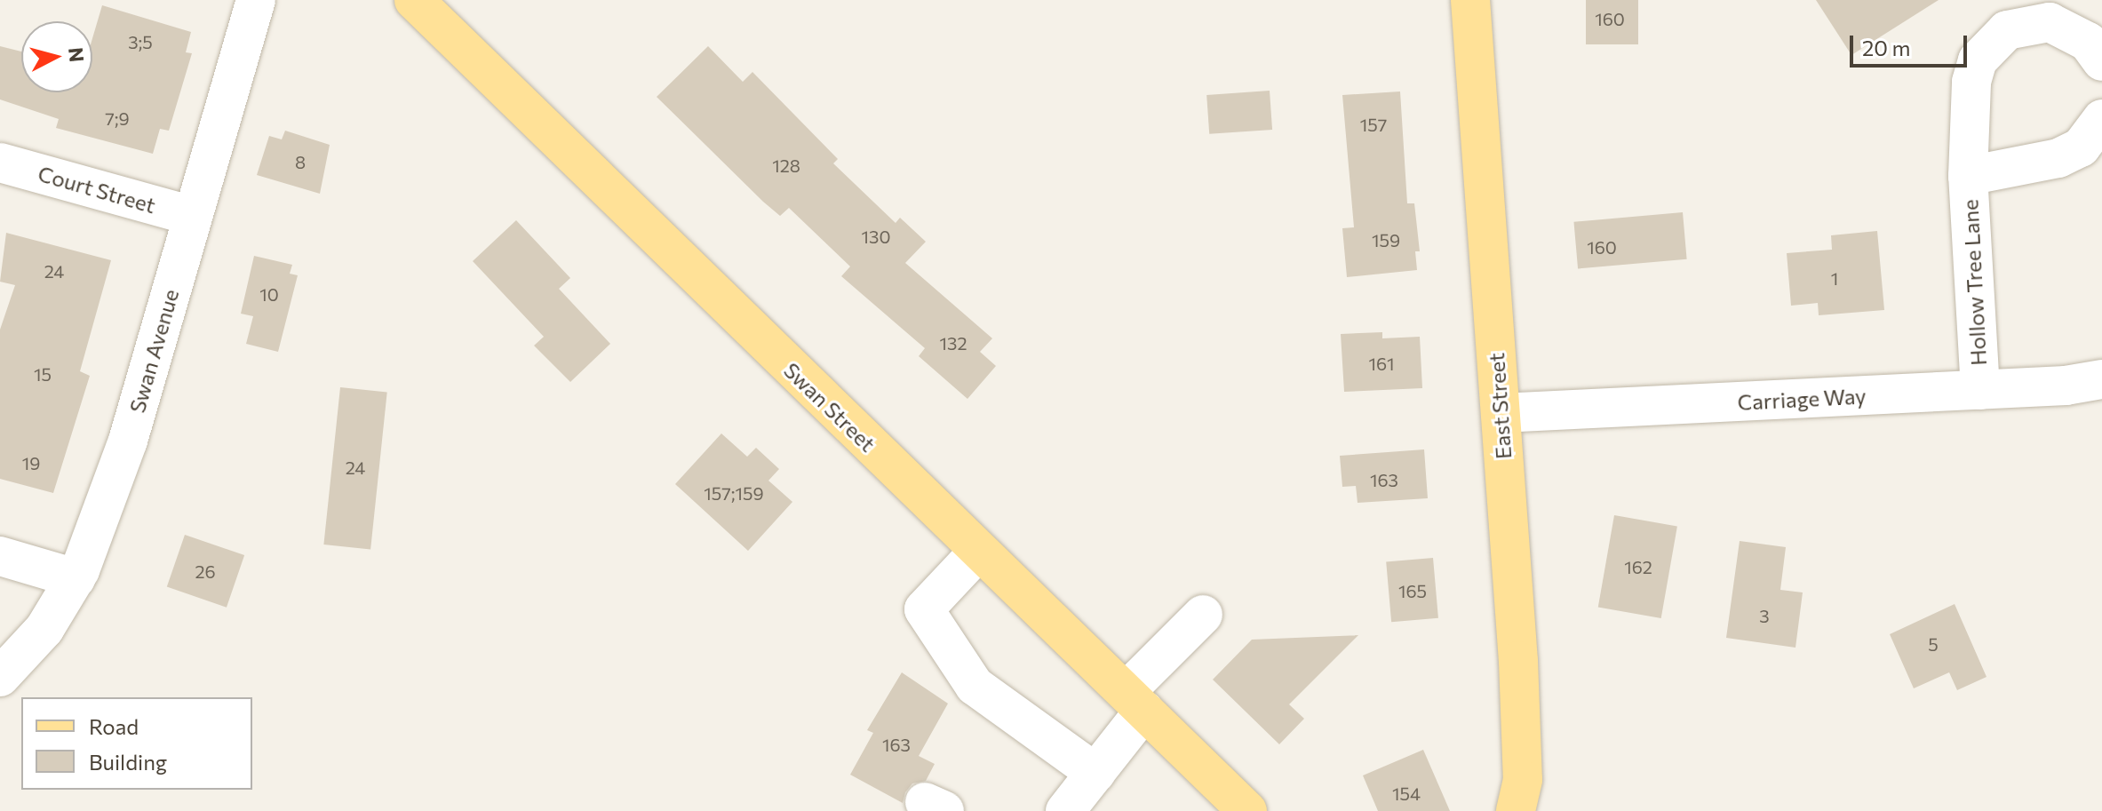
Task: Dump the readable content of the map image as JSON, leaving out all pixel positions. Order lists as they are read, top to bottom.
{
  "streets": {
    "main road": ["East Street", "Swan Street"],
    "street": [
      "Court Street",
      "Hollow Tree Lane",
      "Swan Avenue",
      "Carriage Way"
    ]
  },
  "crossings": [
    ["Court Street", "Swan Avenue"],
    ["Hollow Tree Lane", "Carriage Way"],
    ["Carriage Way", "East Street"]
  ],
  "house_numbers": [
    "160",
    "3;5",
    "7;9",
    "157",
    "8",
    "128",
    "130",
    "159",
    "160",
    "24",
    "1",
    "10",
    "132",
    "161",
    "15",
    "19",
    "24",
    "163",
    "157;159",
    "162",
    "26",
    "165",
    "3",
    "5",
    "163",
    "154"
  ],
  "legend": ["Road", "Building"],
  "scale_bar": "20 m",
  "north": "right"
}
